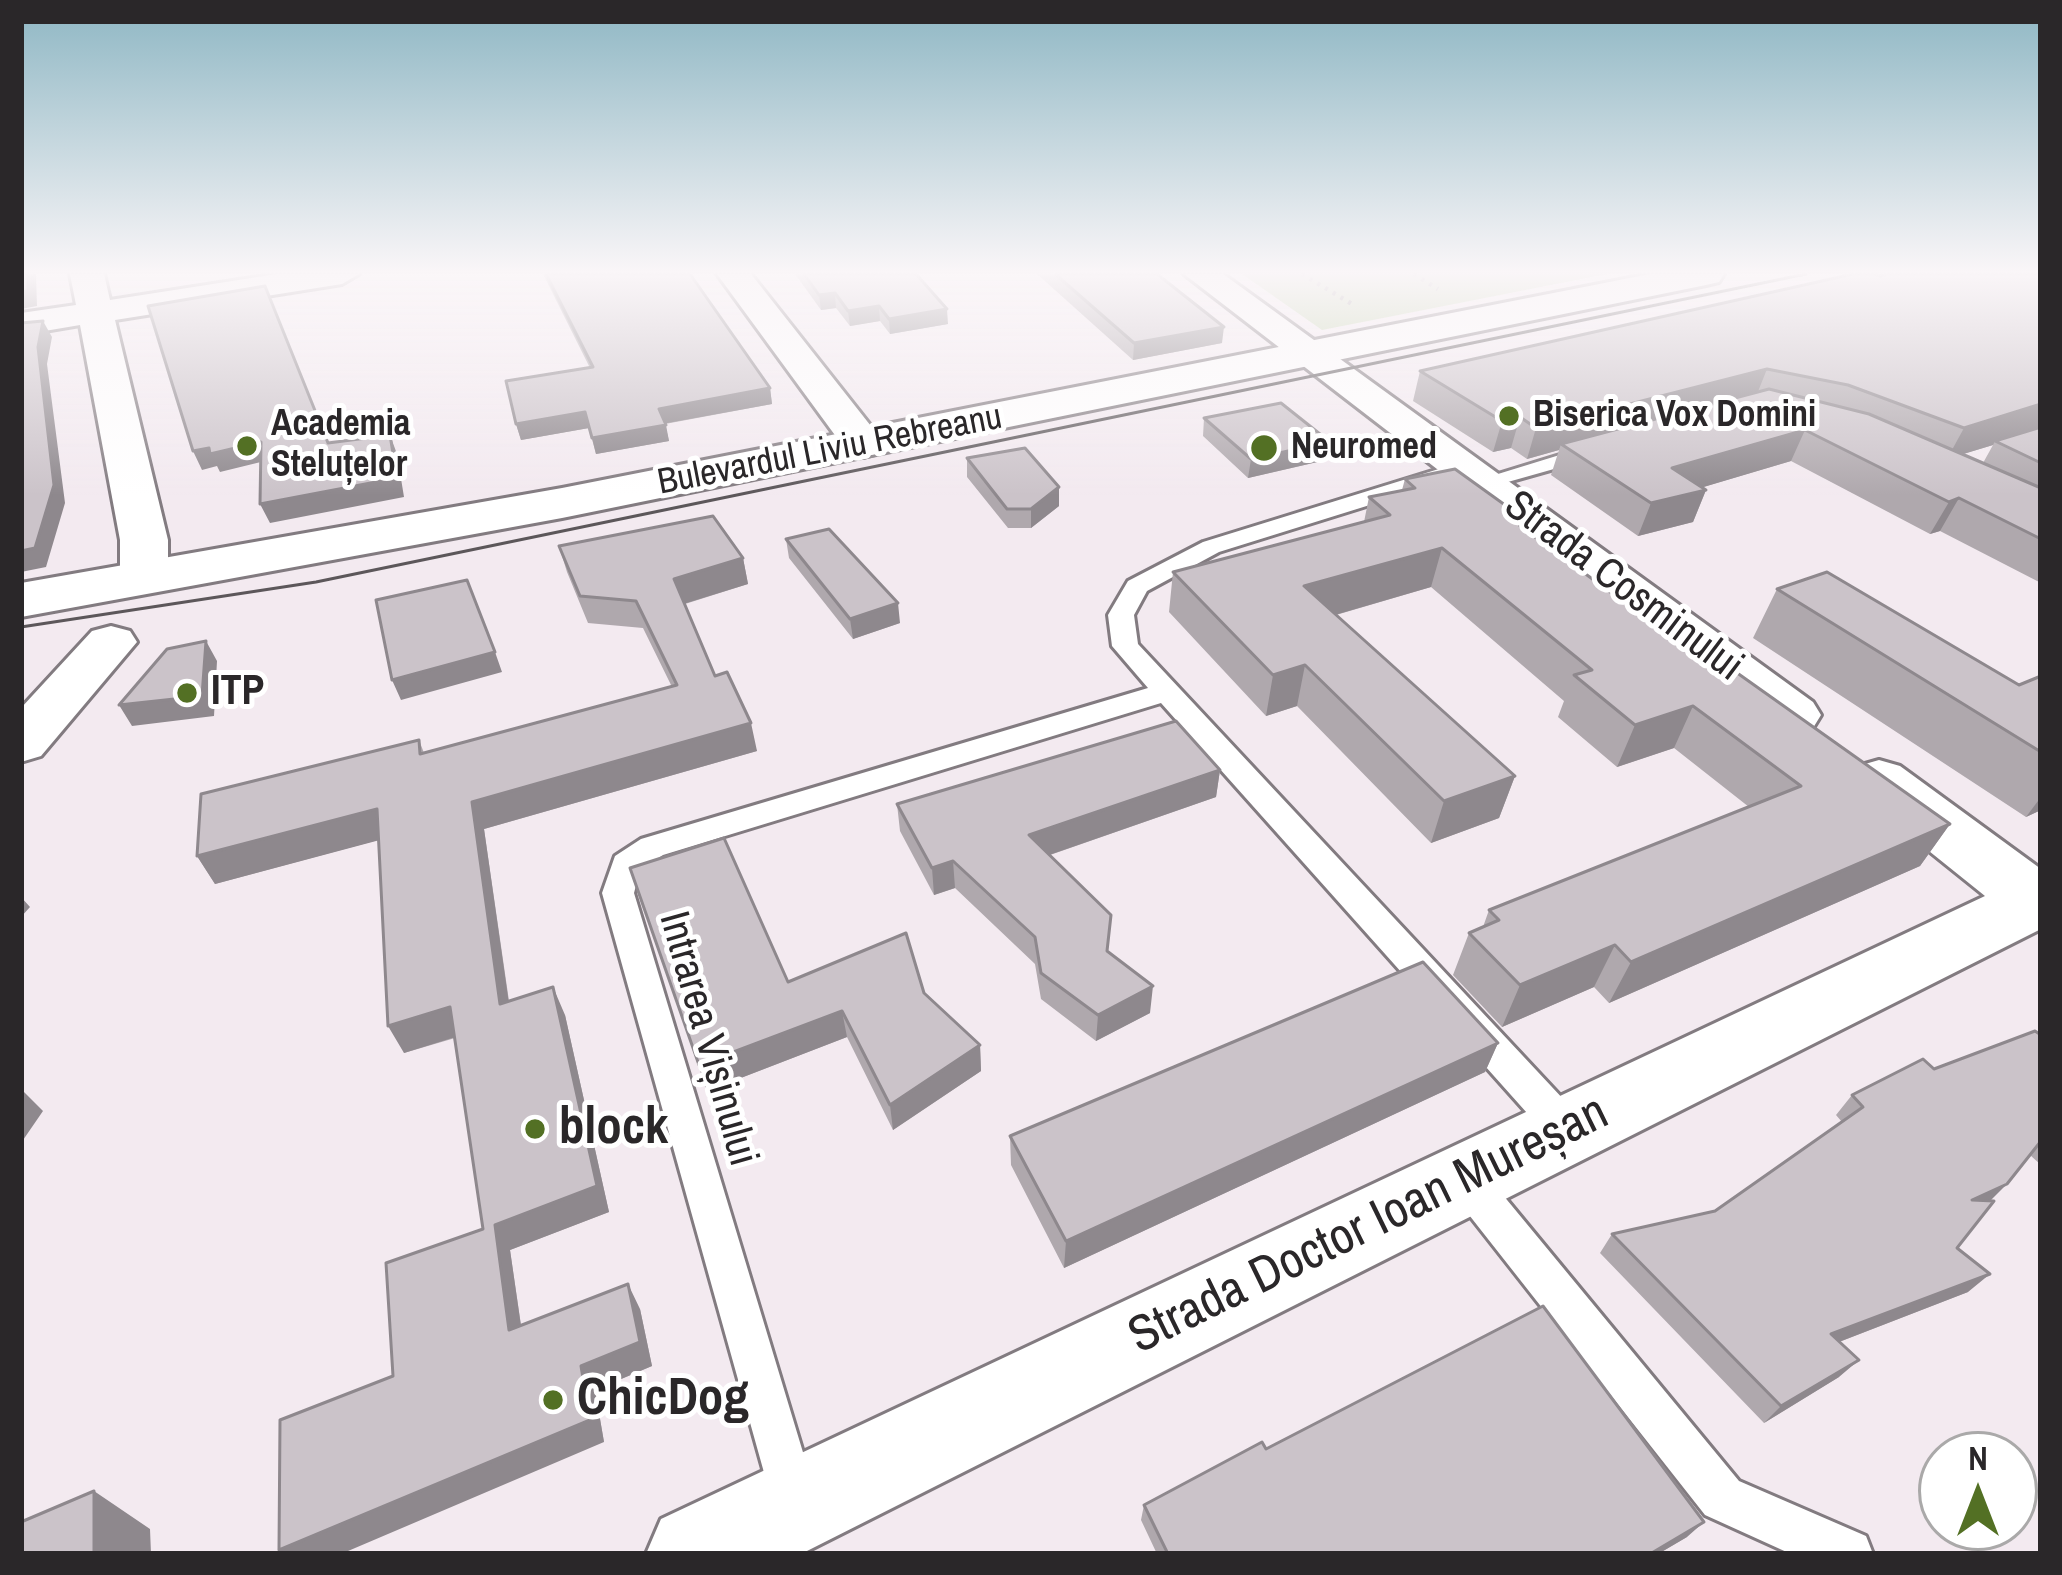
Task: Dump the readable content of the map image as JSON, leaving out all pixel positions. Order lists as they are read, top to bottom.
{
  "streets": {
    "main road": ["Bulevardul Liviu Rebreanu"],
    "street": ["Strada Cosminului", "Strada Doctor Ioan Mureșan"],
    "lane": ["Intrarea Vișinului"]
  },
  "crossings": [
    ["Bulevardul Liviu Rebreanu", "Strada Cosminului"],
    ["Strada Cosminului", "Strada Doctor Ioan Mureșan"],
    ["Intrarea Vișinului", "Strada Doctor Ioan Mureșan"]
  ],
  "places": [
    "Biserica Vox Domini",
    "Academia Steluțelor",
    "Neuromed",
    "ITP",
    "block",
    "ChicDog"
  ],
  "north": "top"
}
